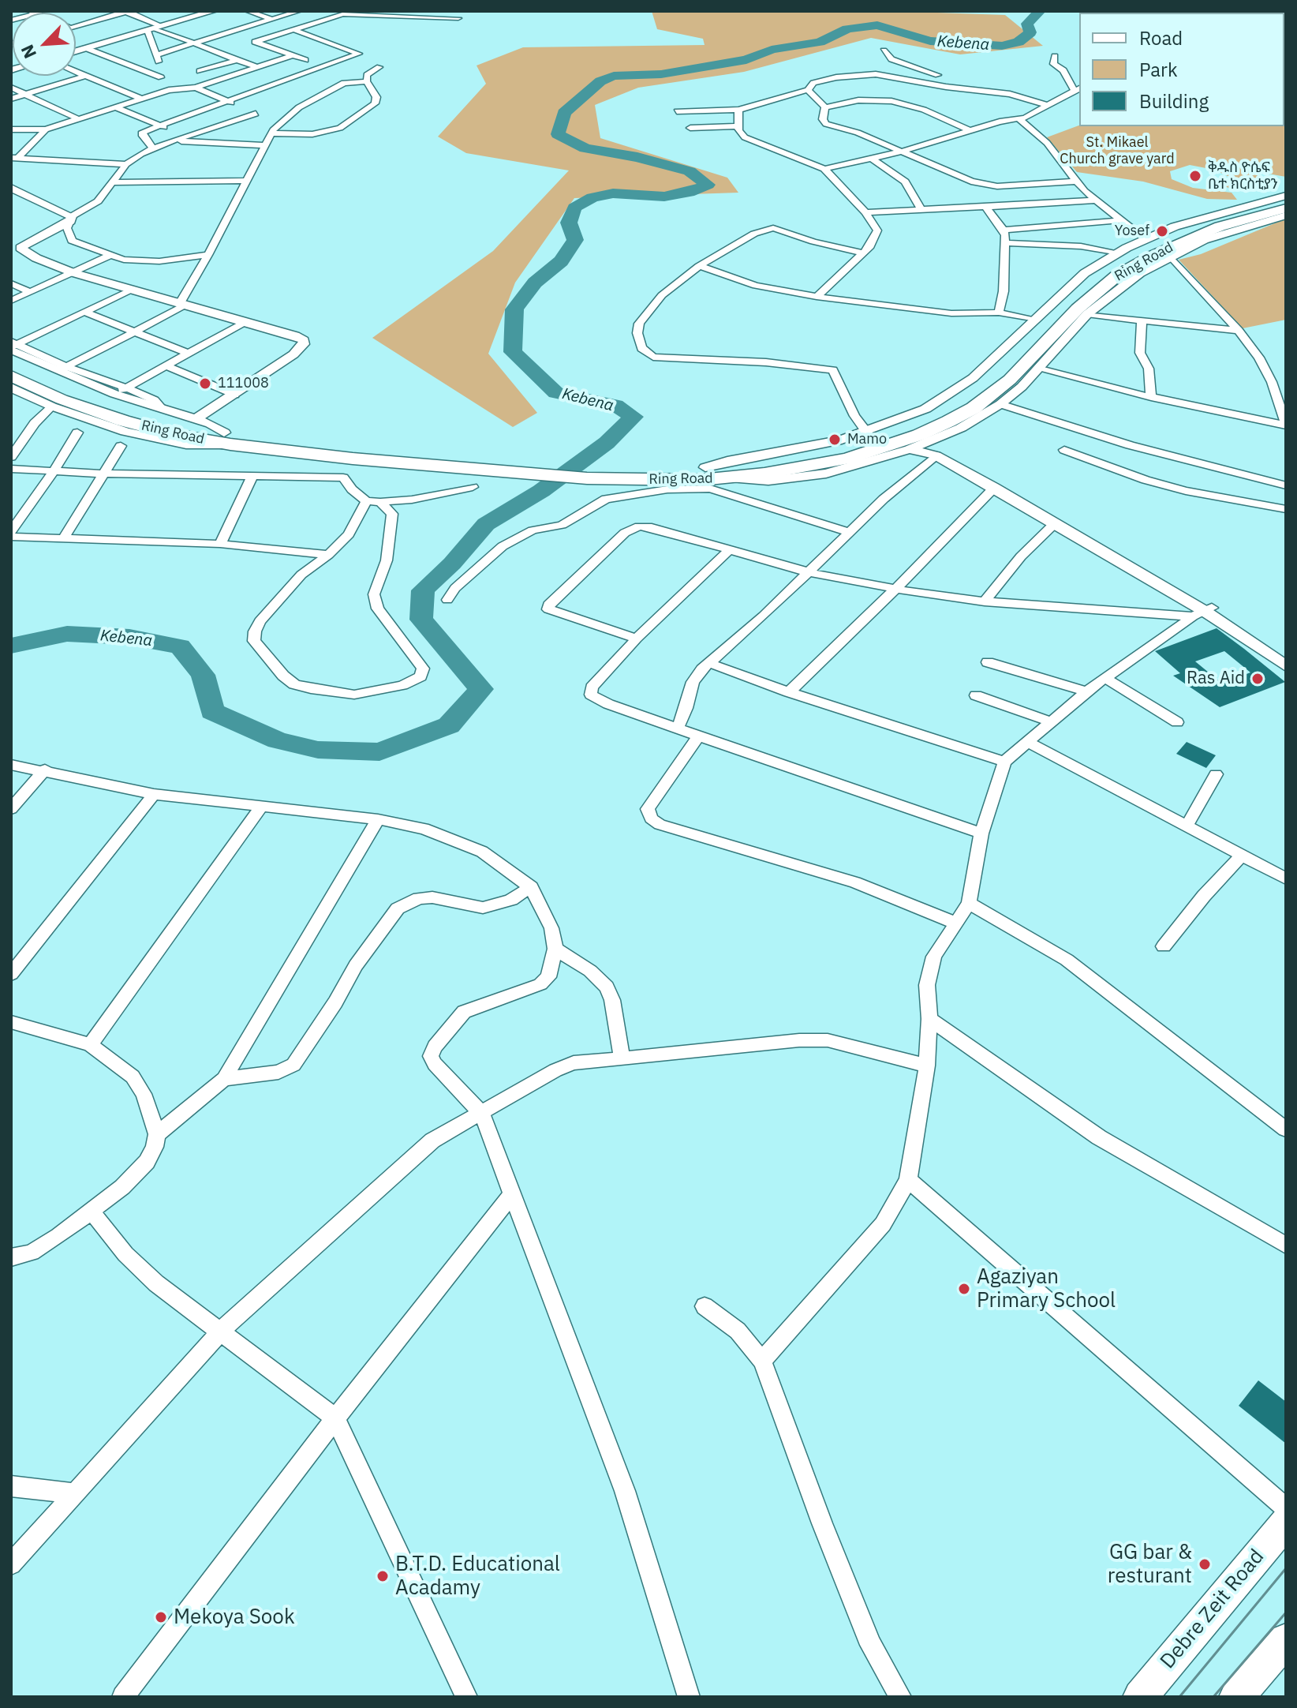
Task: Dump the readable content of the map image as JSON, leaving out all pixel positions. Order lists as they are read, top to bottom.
{
  "streets": {
    "highway": ["Ring Road"],
    "main road": ["Debre Zeit Road"]
  },
  "water": ["Kebena"],
  "parks": ["St. Mikael Church grave yard"],
  "places": [
    "ቅዱስ ዮሴፍ ቤተ ክርስቲያን",
    "Yosef",
    "111008",
    "Mamo",
    "Ras Aid",
    "Agaziyan Primary School",
    "GG bar & resturant",
    "B.T.D. Educational Acadamy",
    "Mekoya Sook"
  ],
  "legend": ["Road", "Park", "Building"],
  "north": "bottom left"
}
